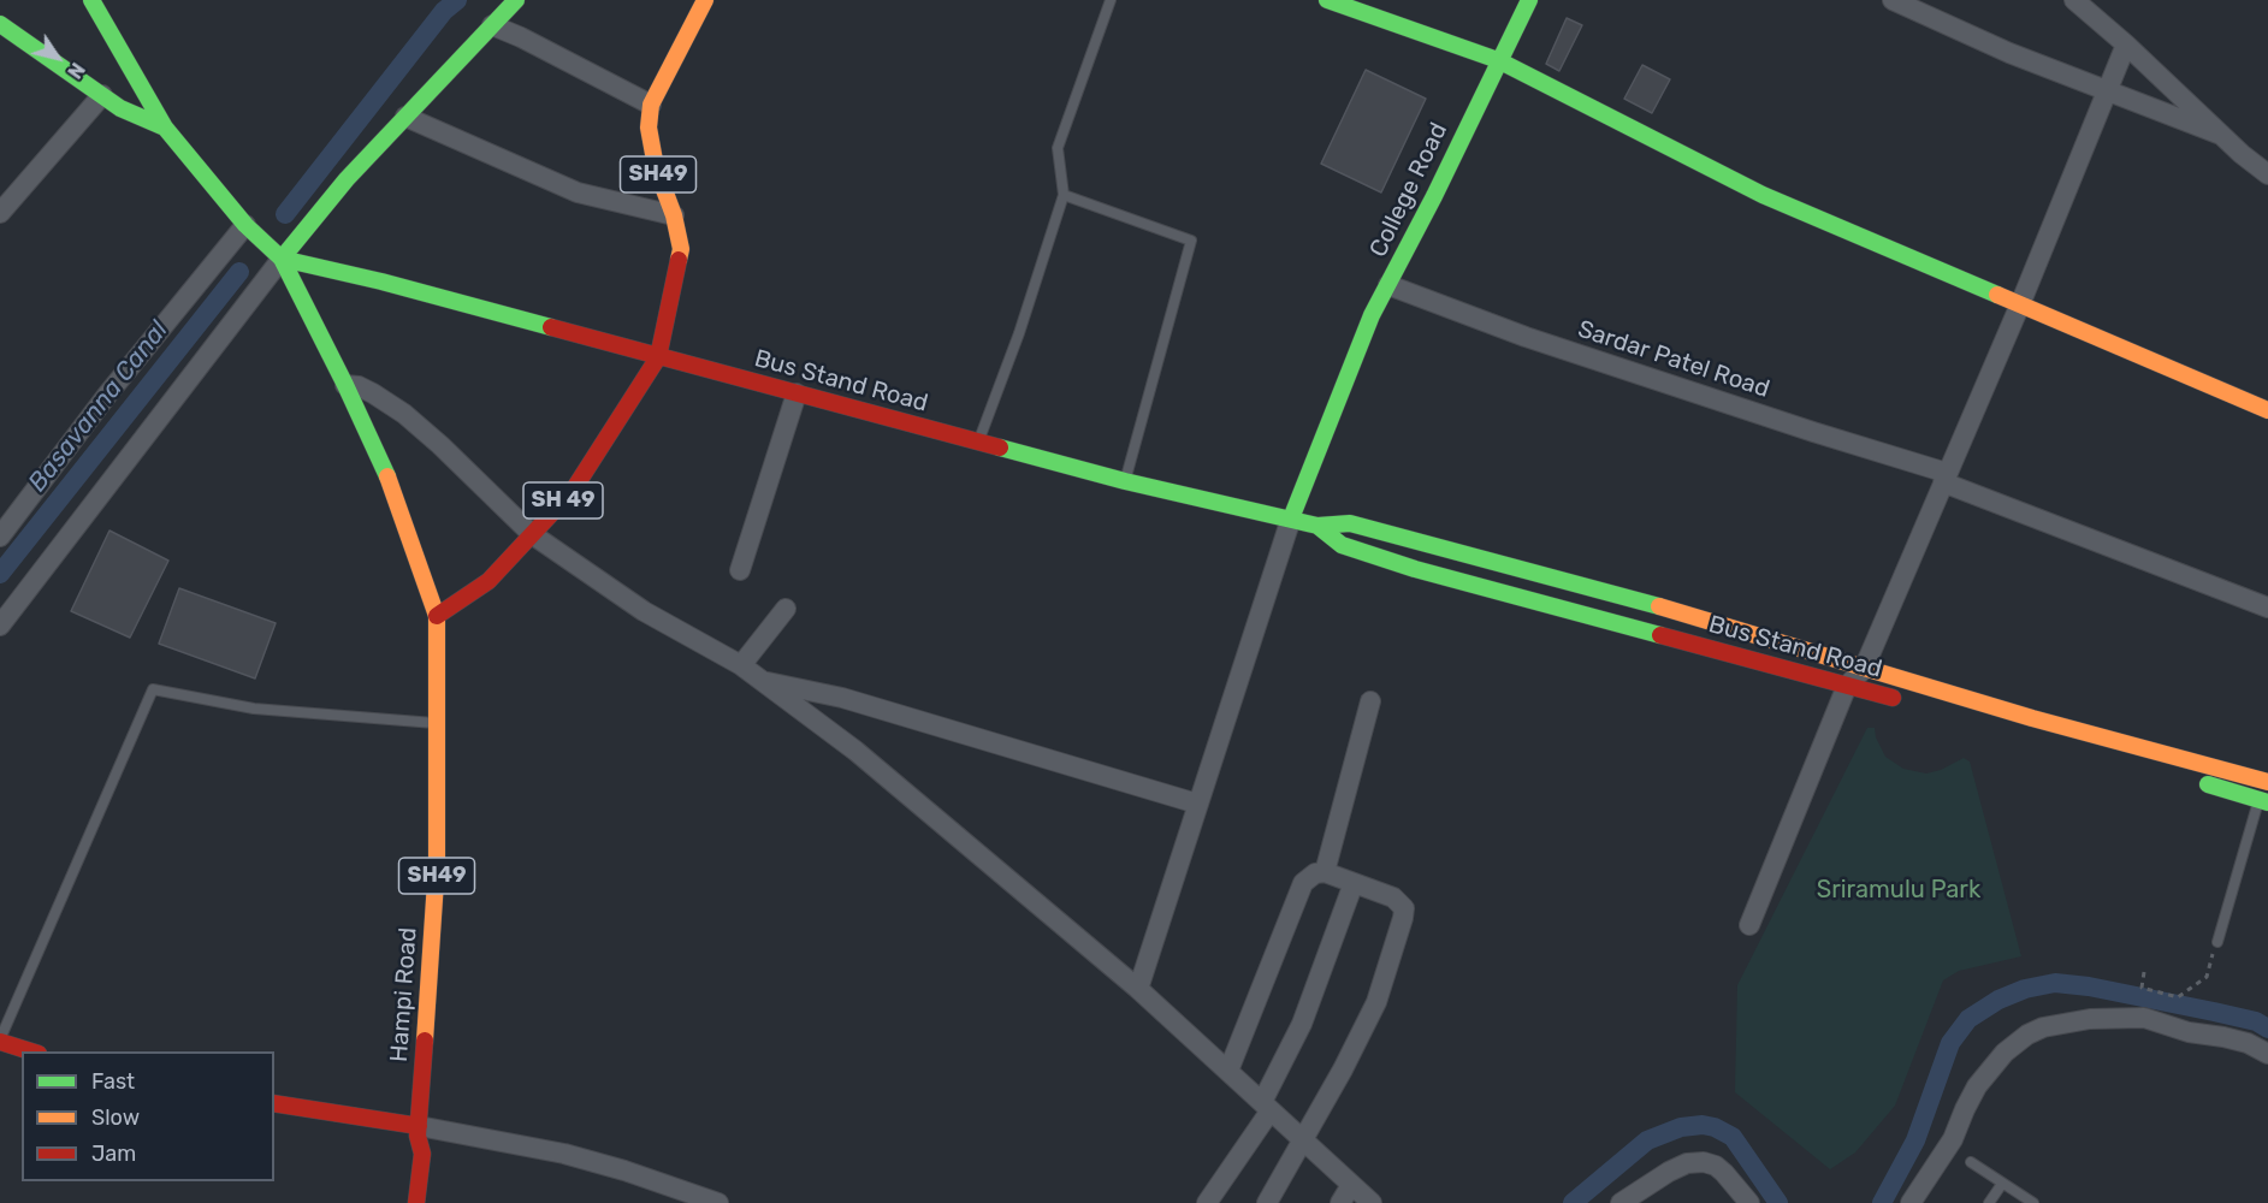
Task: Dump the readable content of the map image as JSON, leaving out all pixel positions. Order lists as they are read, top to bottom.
{
  "streets": {
    "main road": [
      "SH49",
      "College Road",
      "Bus Stand Road",
      "SH 49",
      "Hampi Road"
    ],
    "street": ["Sardar Patel Road"]
  },
  "crossings": [
    ["SH49", "Bus Stand Road"],
    ["SH49", "SH 49"],
    ["SH49", "Hampi Road"],
    ["College Road", "Sardar Patel Road"],
    ["College Road", "Bus Stand Road"],
    ["Bus Stand Road", "SH 49"],
    ["Bus Stand Road", "Hampi Road"],
    ["SH 49", "Hampi Road"]
  ],
  "water": ["Basavanna Canal"],
  "parks": ["Sriramulu Park"],
  "legend": ["Fast", "Slow", "Jam"],
  "north": "bottom right"
}
